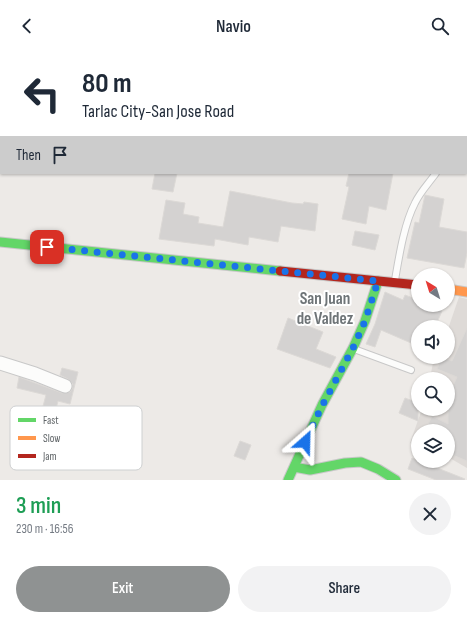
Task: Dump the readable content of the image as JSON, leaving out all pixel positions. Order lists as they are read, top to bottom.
{
  "districts": ["San Juan de Valdez"],
  "legend": ["Fast", "Slow", "Jam"],
  "north": "top left",
  "page": {
    "header": "Navio",
    "turn": ["80 m", "Tarlac City-San Jose Road"],
    "then": "Then",
    "heading": ["3 min", "230 m · 16:56"],
    "buttons": ["Exit", "Share"]
  }
}
